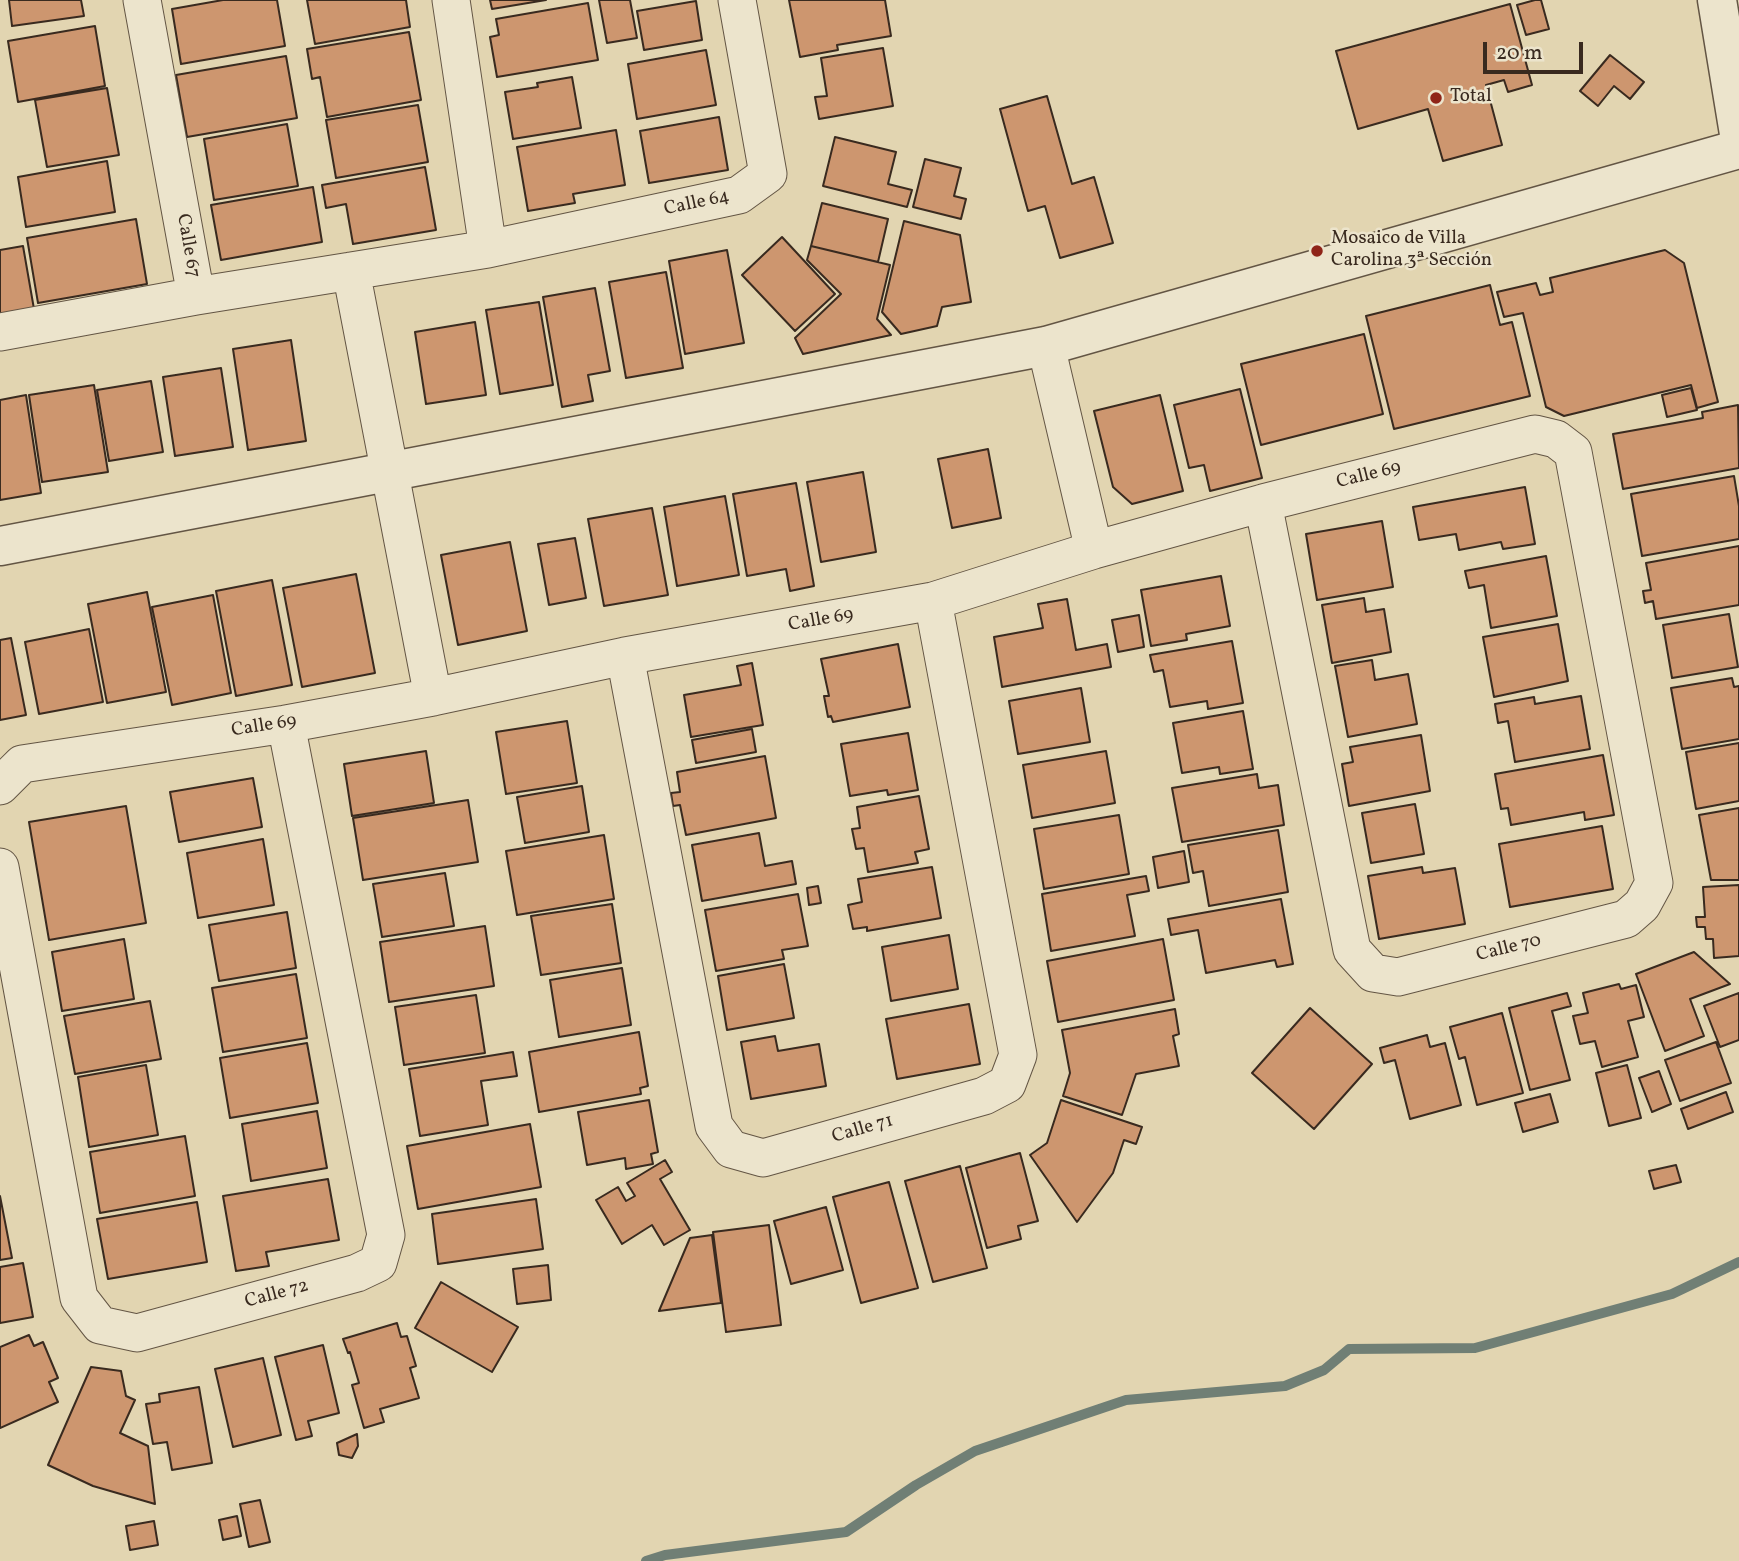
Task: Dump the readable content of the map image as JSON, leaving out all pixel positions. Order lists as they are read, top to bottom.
{
  "streets": {
    "street": [
      "Calle 64",
      "Calle 67",
      "Calle 69",
      "Calle 70",
      "Calle 71",
      "Calle 72"
    ]
  },
  "crossings": [
    ["Calle 64", "Calle 67"],
    ["Calle 69", "Calle 70"],
    ["Calle 69", "Calle 71"],
    ["Calle 69", "Calle 72"]
  ],
  "places": ["Total", "Mosaico de Villa Carolina 3ª Sección"],
  "scale_bar": "20 m"
}
